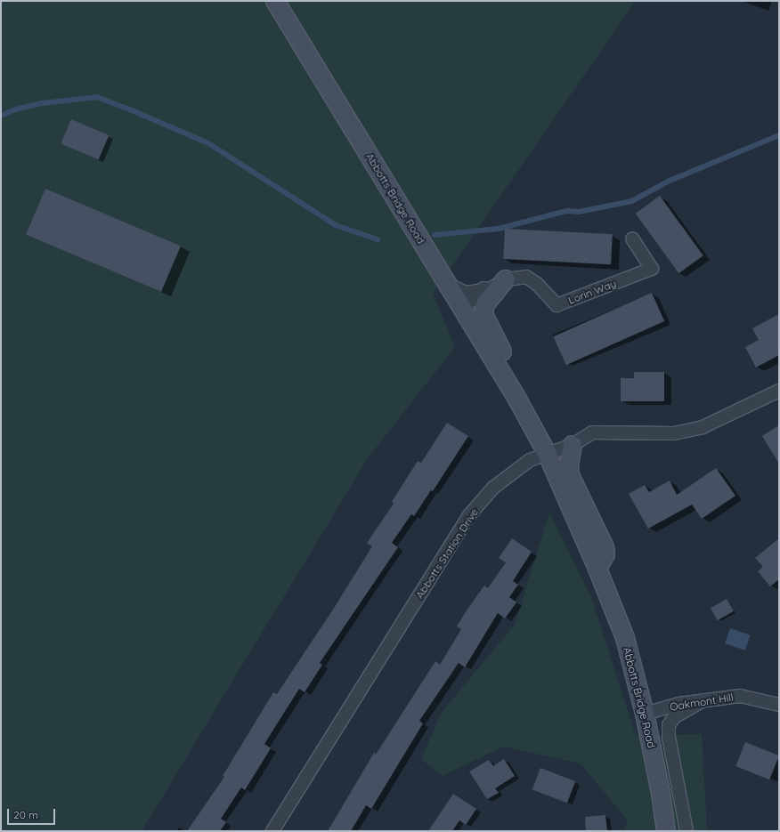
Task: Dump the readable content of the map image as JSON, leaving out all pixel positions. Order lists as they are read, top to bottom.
{
  "streets": {
    "main road": ["Abbotts Bridge Road"],
    "street": ["Lorin Way", "Abbotts Station Drive", "Oakmont Hill"]
  },
  "crossings": [
    ["Abbotts Bridge Road", "Lorin Way"],
    ["Abbotts Bridge Road", "Abbotts Station Drive"],
    ["Abbotts Bridge Road", "Oakmont Hill"]
  ],
  "scale_bar": "20 m"
}
